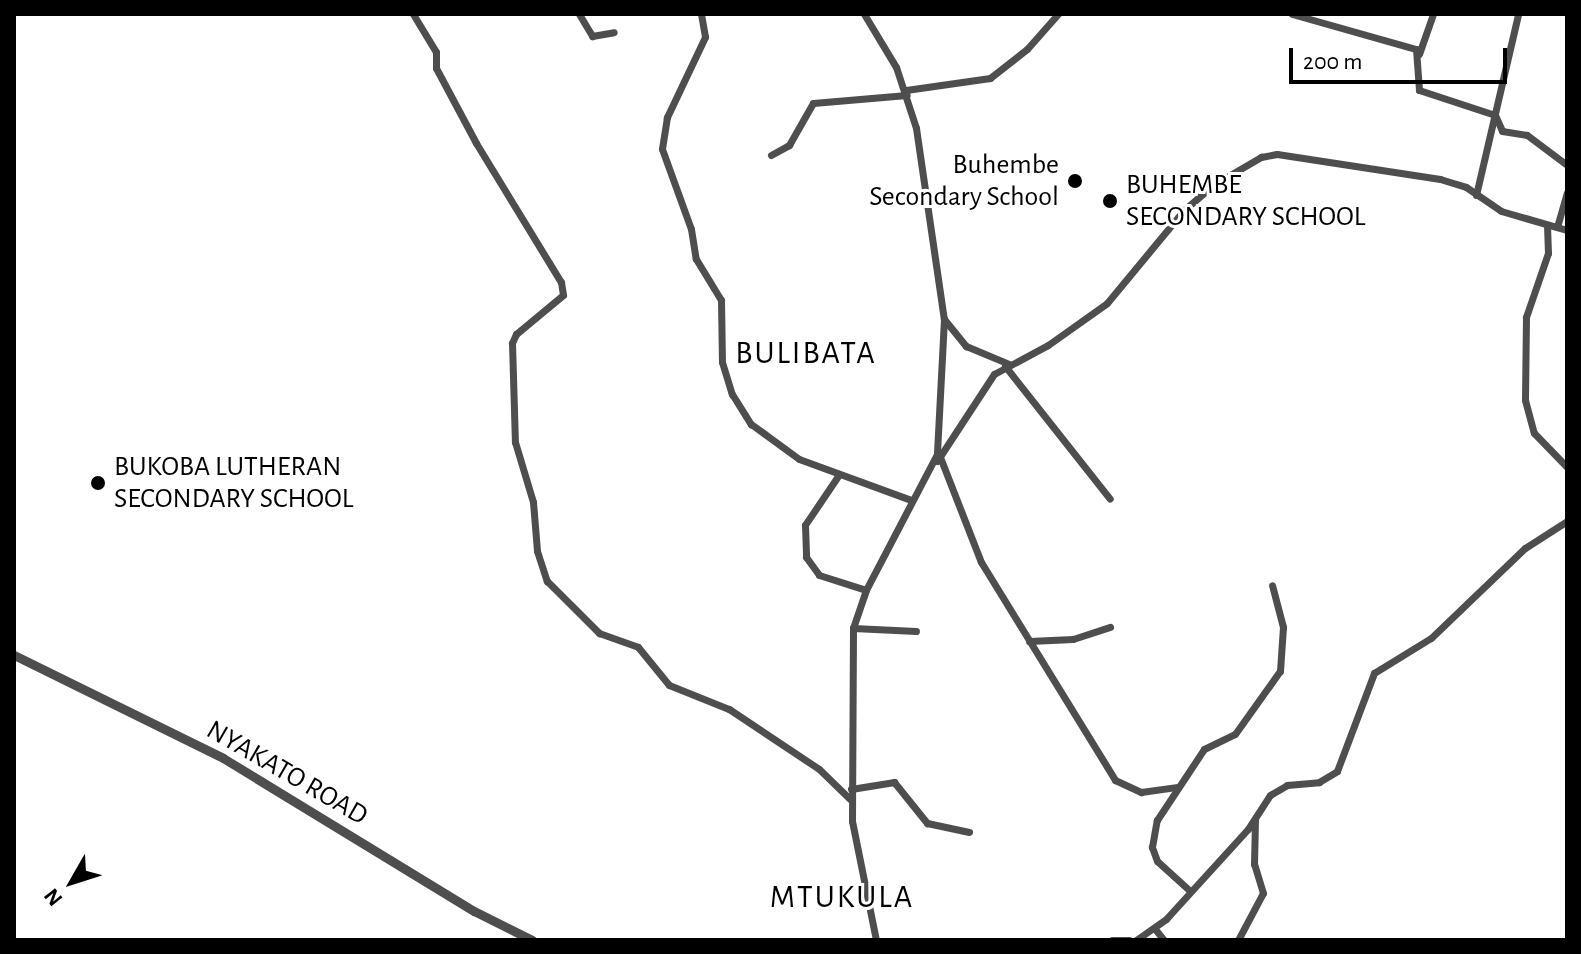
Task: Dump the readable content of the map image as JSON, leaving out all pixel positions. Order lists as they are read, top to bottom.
{
  "streets": {
    "street": ["NYAKATO ROAD"]
  },
  "districts": ["BULIBATA", "MTUKULA"],
  "places": ["Buhembe Secondary School", "BUHEMBE SECONDARY SCHOOL", "BUKOBA LUTHERAN SECONDARY SCHOOL"],
  "scale_bar": "200 m",
  "north": "bottom left"
}
